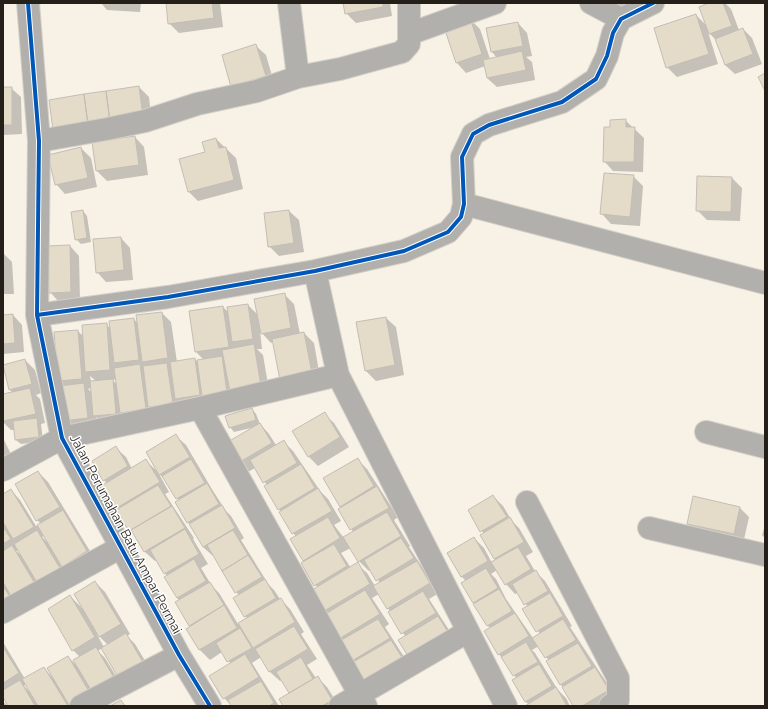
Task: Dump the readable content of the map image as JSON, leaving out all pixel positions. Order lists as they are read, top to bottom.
{
  "streets": {
    "street": ["Jalan Perumahan Batu Ampar Permai"]
  }
}
